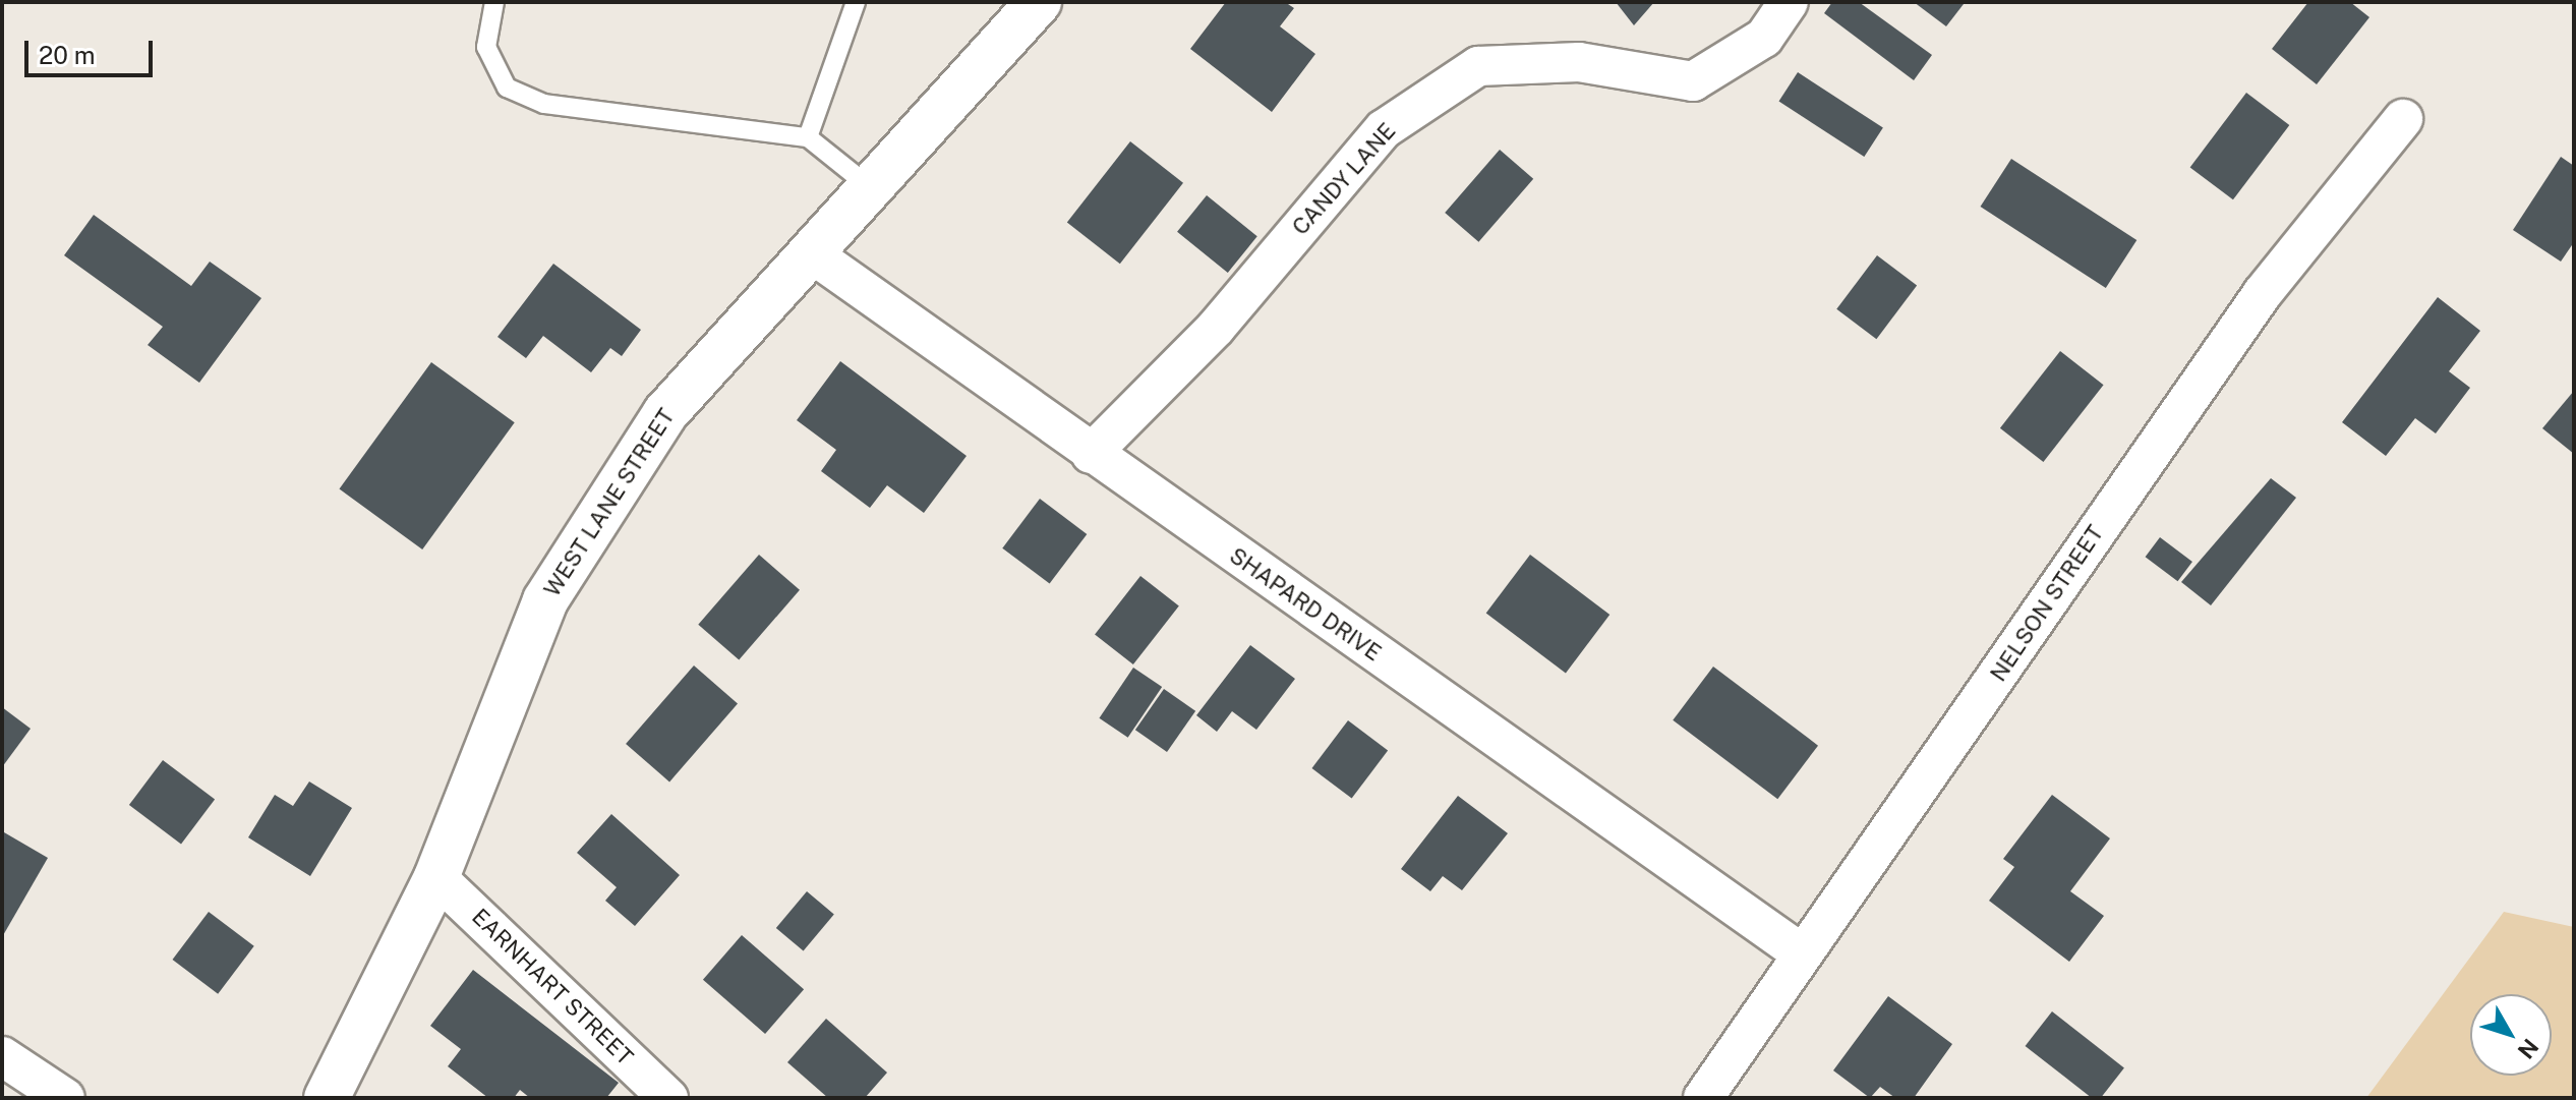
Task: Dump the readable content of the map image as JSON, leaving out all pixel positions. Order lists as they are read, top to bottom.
{
  "streets": {
    "street": [
      "CANDY LANE",
      "WEST LANE STREET",
      "NELSON STREET",
      "SHAPARD DRIVE",
      "EARNHART STREET"
    ]
  },
  "crossings": [
    ["CANDY LANE", "SHAPARD DRIVE"],
    ["WEST LANE STREET", "SHAPARD DRIVE"],
    ["WEST LANE STREET", "EARNHART STREET"],
    ["NELSON STREET", "SHAPARD DRIVE"]
  ],
  "scale_bar": "20 m",
  "north": "bottom right"
}
